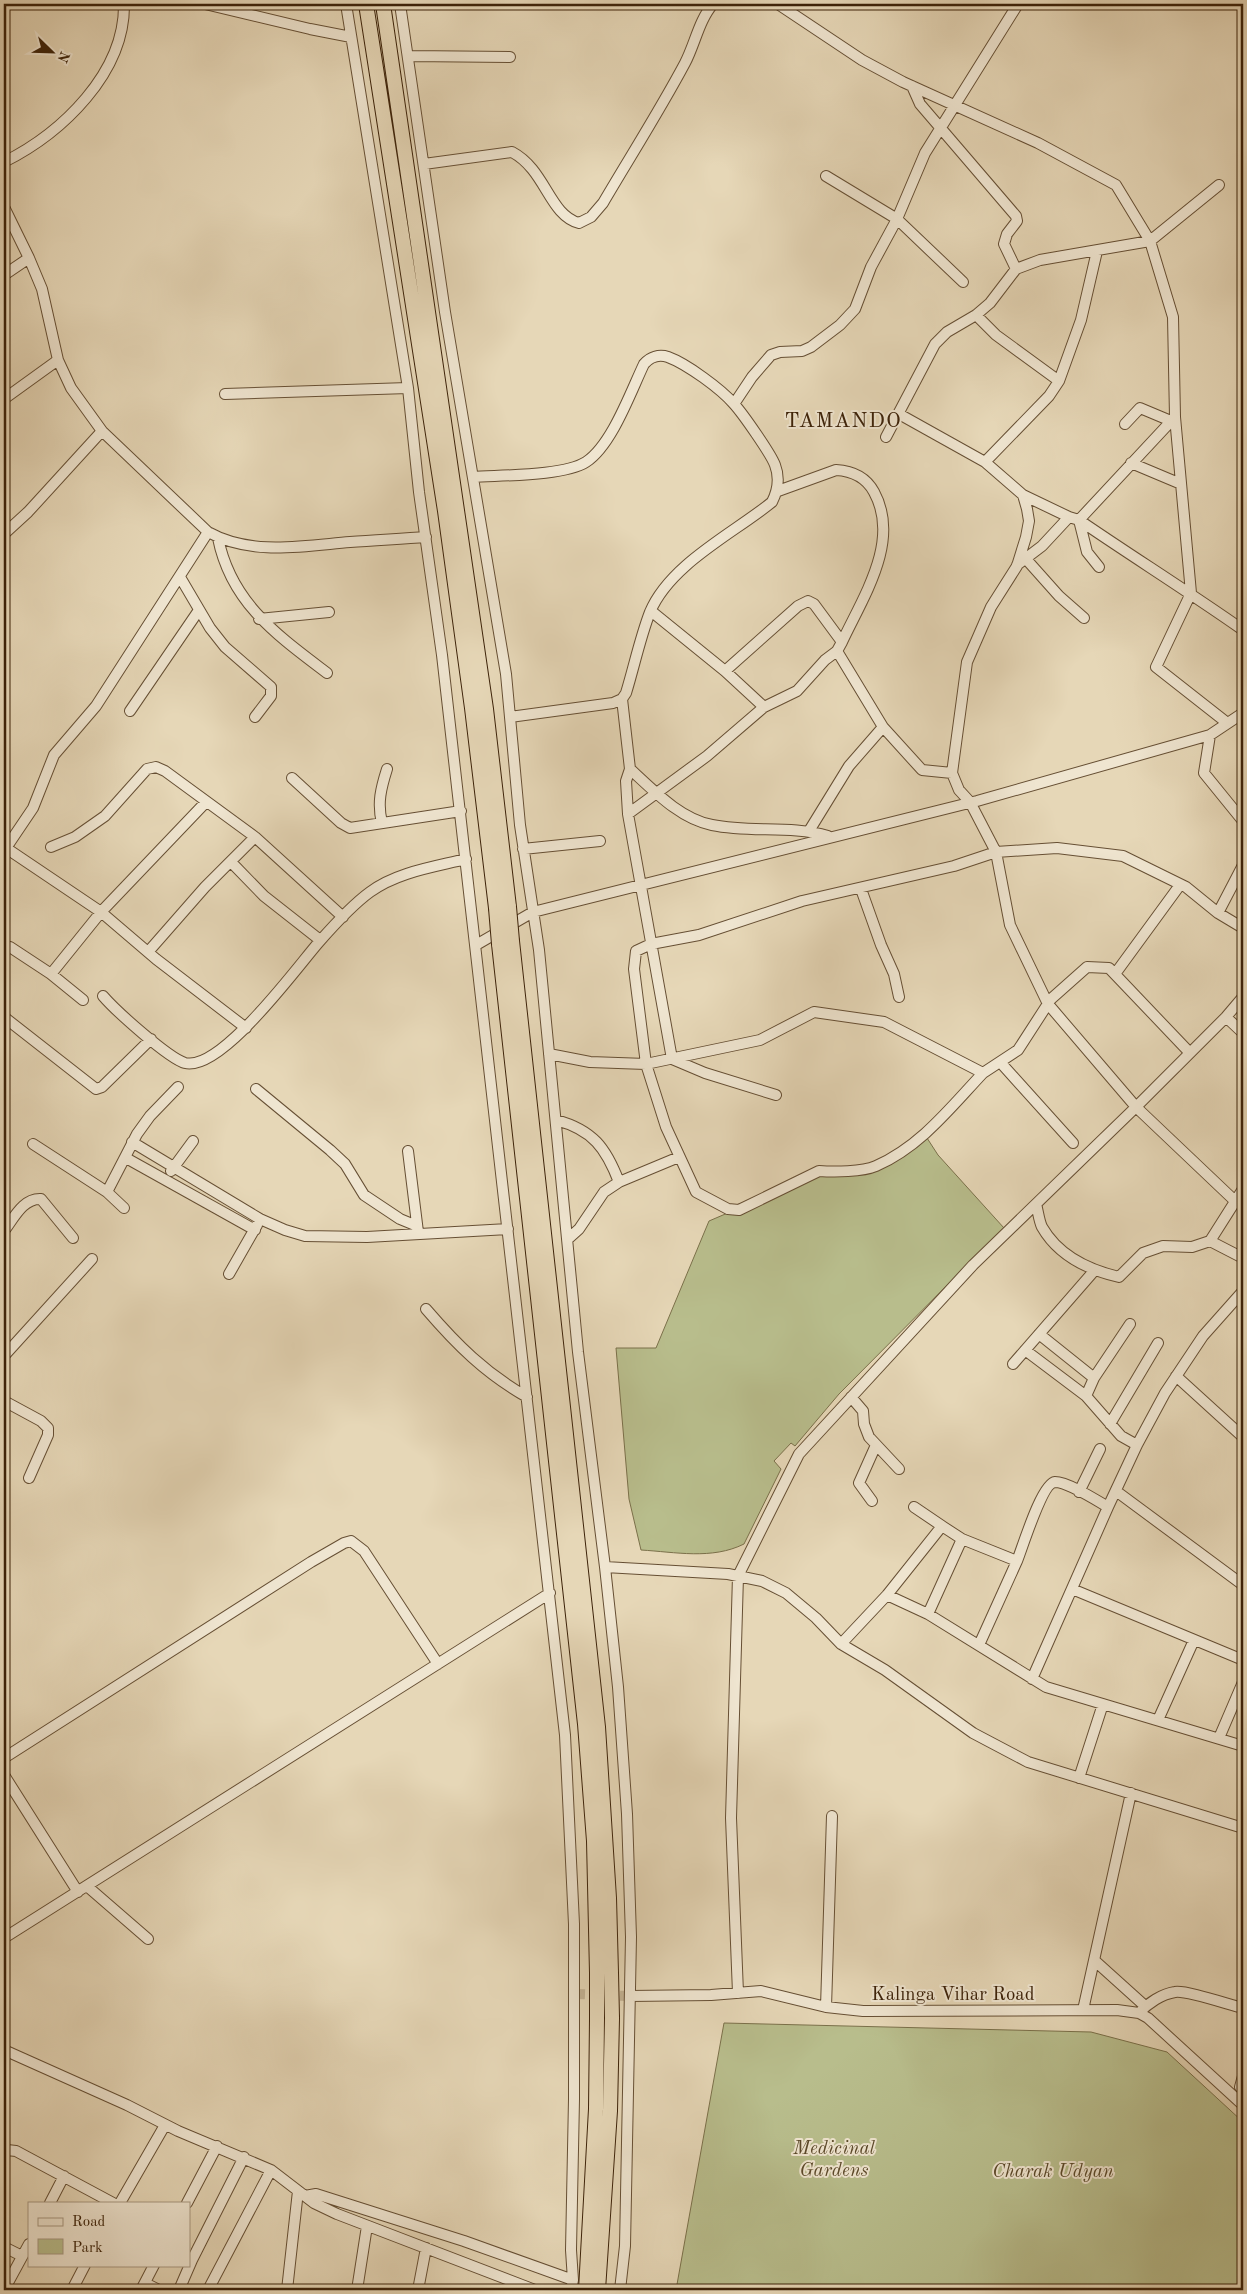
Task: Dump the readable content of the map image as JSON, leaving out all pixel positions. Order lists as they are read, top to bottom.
{
  "streets": {
    "street": ["Kalinga Vihar Road"]
  },
  "districts": ["TAMANDO"],
  "parks": ["Medicinal Gardens", "Charak Udyan"],
  "legend": ["Road", "Park"],
  "north": "bottom right"
}
